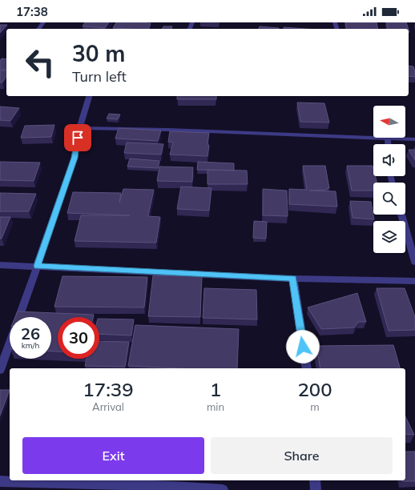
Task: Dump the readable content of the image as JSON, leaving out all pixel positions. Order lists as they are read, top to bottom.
{
  "north": "left",
  "page": {
    "status": "17:38",
    "turn": ["30 m", "Turn left"],
    "speed": "26 km/h",
    "limit": "30",
    "eta": [
      "17:39",
      "Arrival",
      "1",
      "min",
      "200",
      "m"
    ],
    "buttons": ["Exit", "Share"]
  }
}
